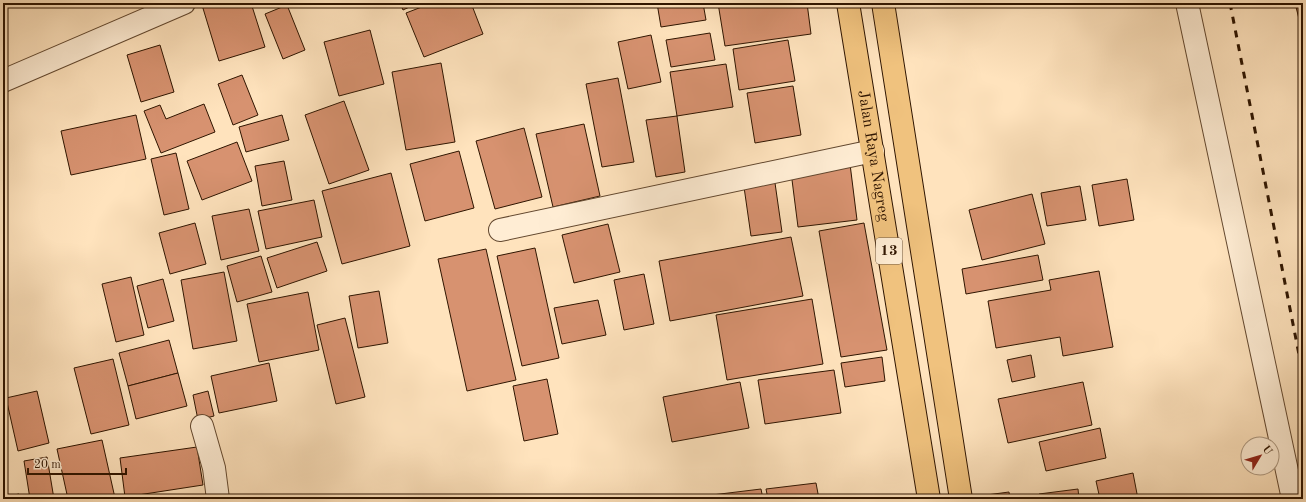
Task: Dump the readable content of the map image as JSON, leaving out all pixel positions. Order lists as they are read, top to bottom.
{
  "streets": {
    "highway": ["Jalan Raya Nagreg", "13"]
  },
  "scale_bar": "20 m",
  "north": "top right"
}
